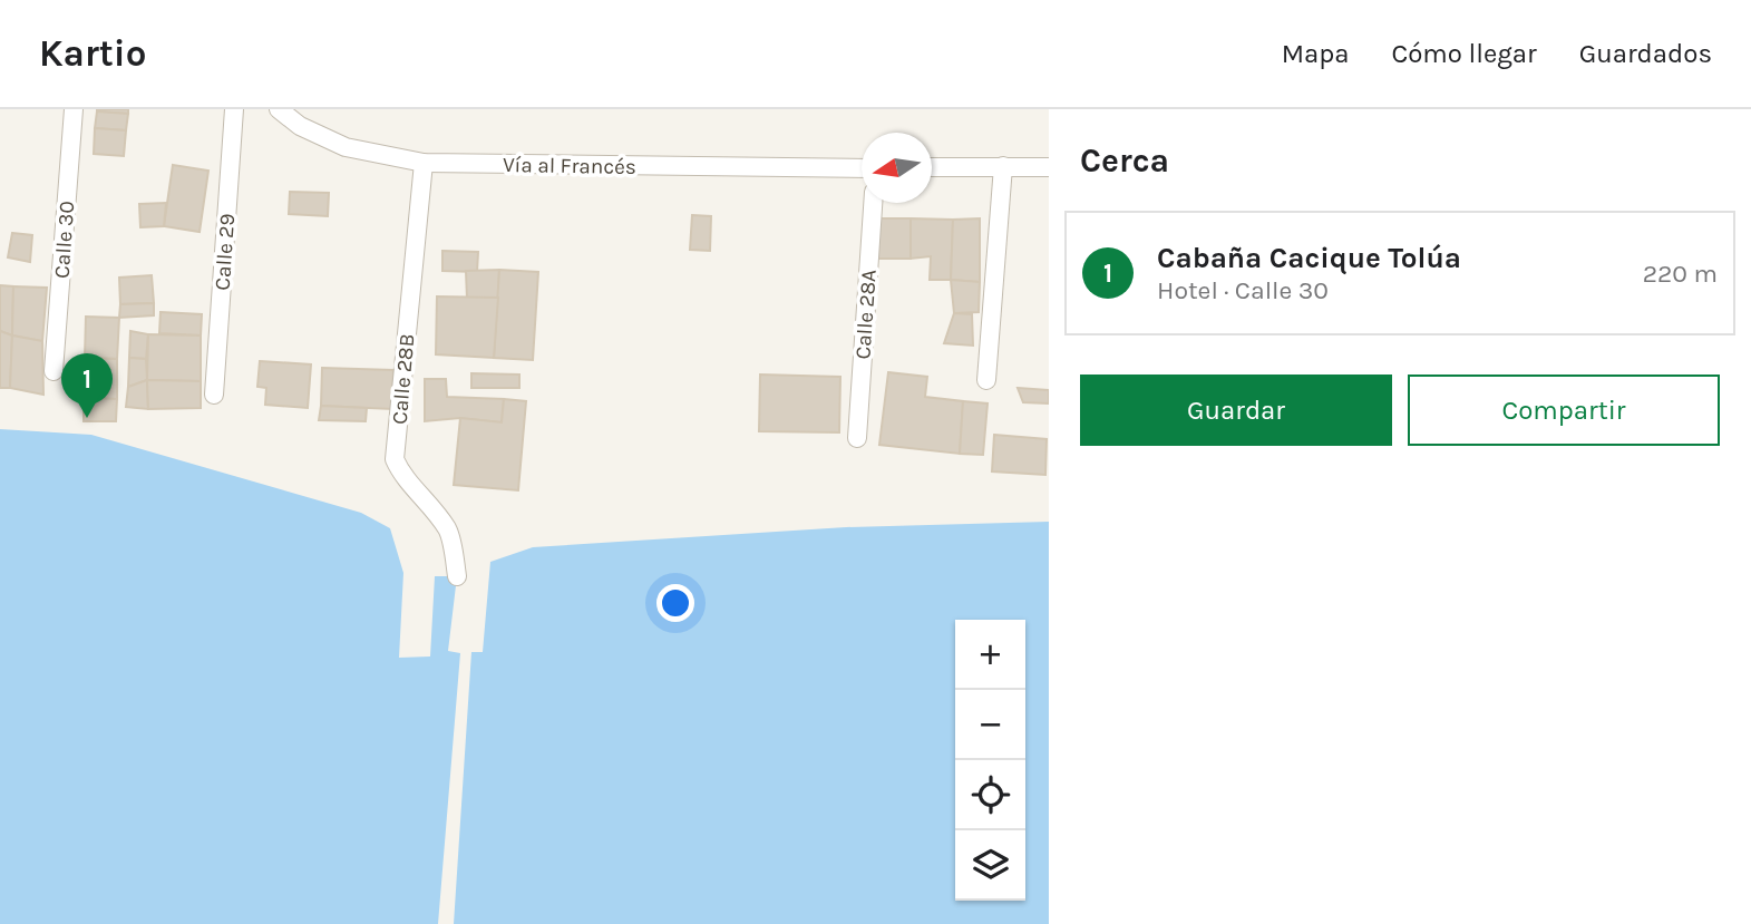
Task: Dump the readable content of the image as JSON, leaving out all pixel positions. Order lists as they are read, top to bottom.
{
  "streets": {
    "street": [
      "Vía al Francés",
      "Calle 30",
      "Calle 29",
      "Calle 28A",
      "Calle 28B"
    ]
  },
  "crossings": [
    ["Vía al Francés", "Calle 28B"]
  ],
  "north": "left",
  "page": {
    "header": "Kartio",
    "nav": ["Mapa", "Cómo llegar", "Guardados"],
    "heading": "Cerca",
    "list": [
      {
        "mark": "1",
        "name": "Cabaña Cacique Tolúa",
        "note": "Hotel · Calle 30",
        "value": "220 m"
      }
    ],
    "buttons": ["Guardar", "Compartir"],
    "pins": "1",
    "map_buttons": ["+", "−"]
  }
}
